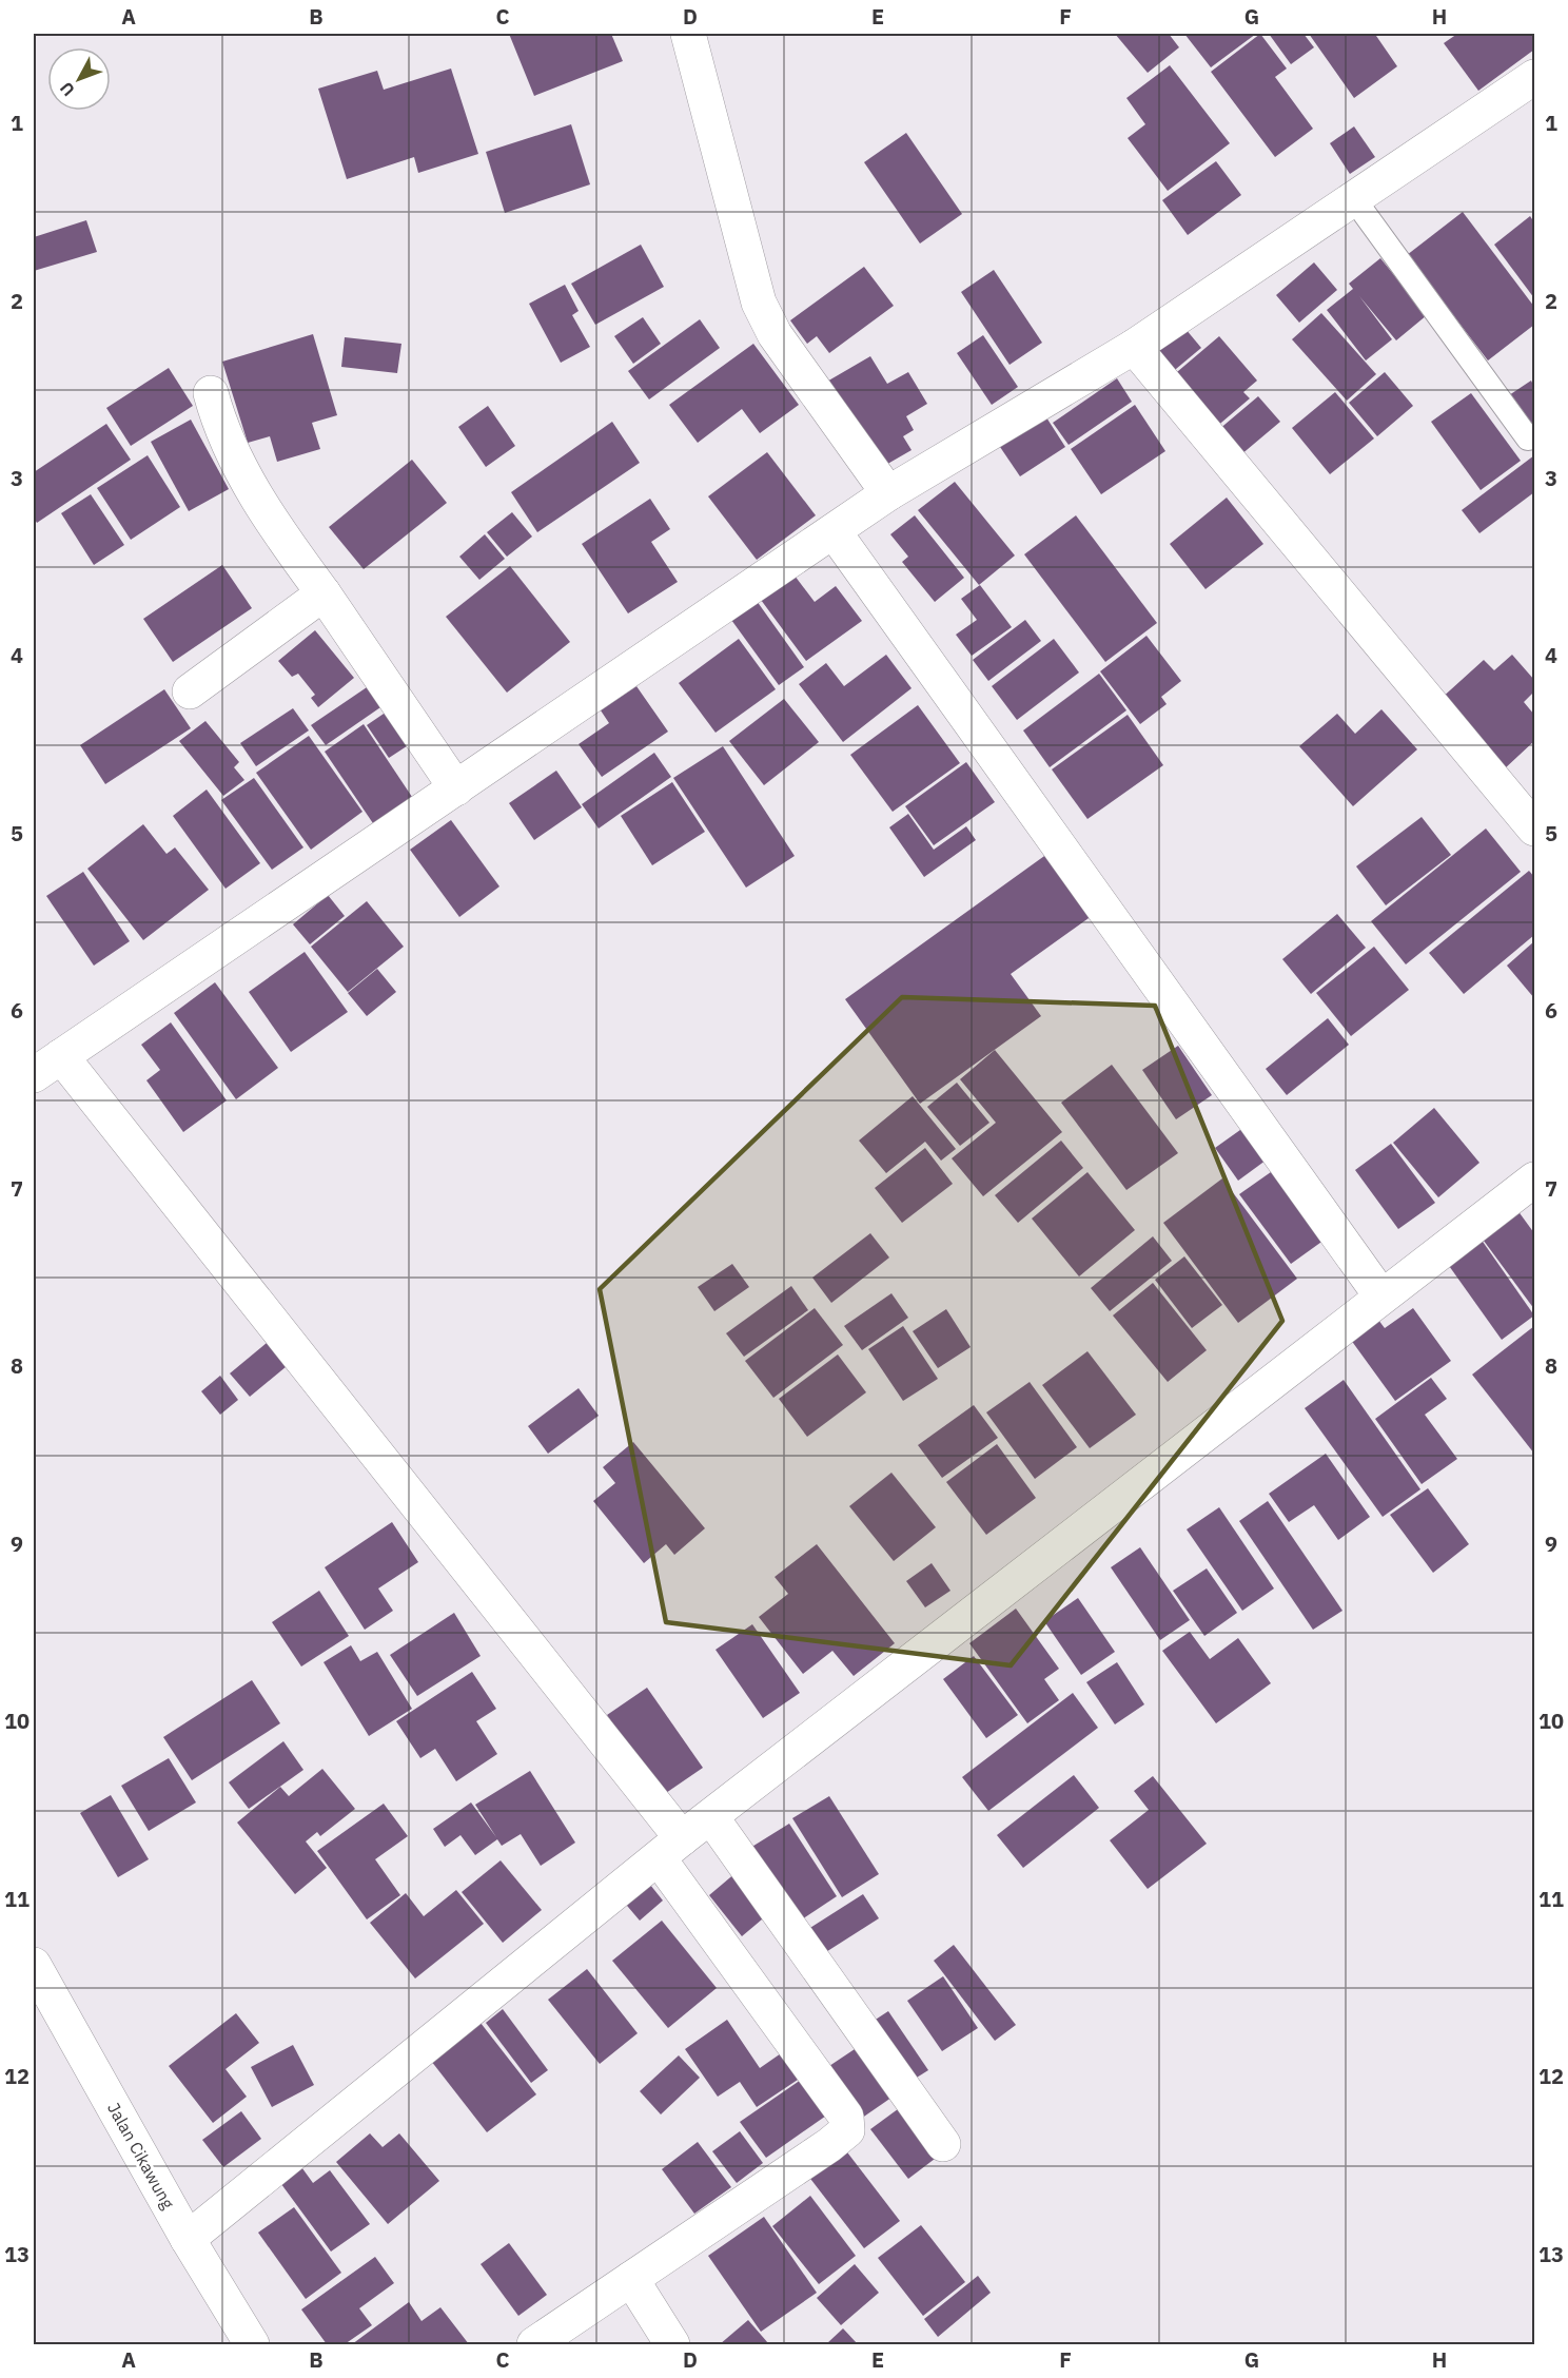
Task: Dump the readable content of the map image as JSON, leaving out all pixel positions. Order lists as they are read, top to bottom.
{
  "streets": {
    "street": ["Jalan Cikawung"]
  },
  "north": "bottom left",
  "grid": {
    "columns": [
      "A",
      "B",
      "C",
      "D",
      "E",
      "F",
      "G",
      "H"
    ],
    "rows": [
      "1",
      "2",
      "3",
      "4",
      "5",
      "6",
      "7",
      "8",
      "9",
      "10",
      "11",
      "12",
      "13"
    ]
  }
}
